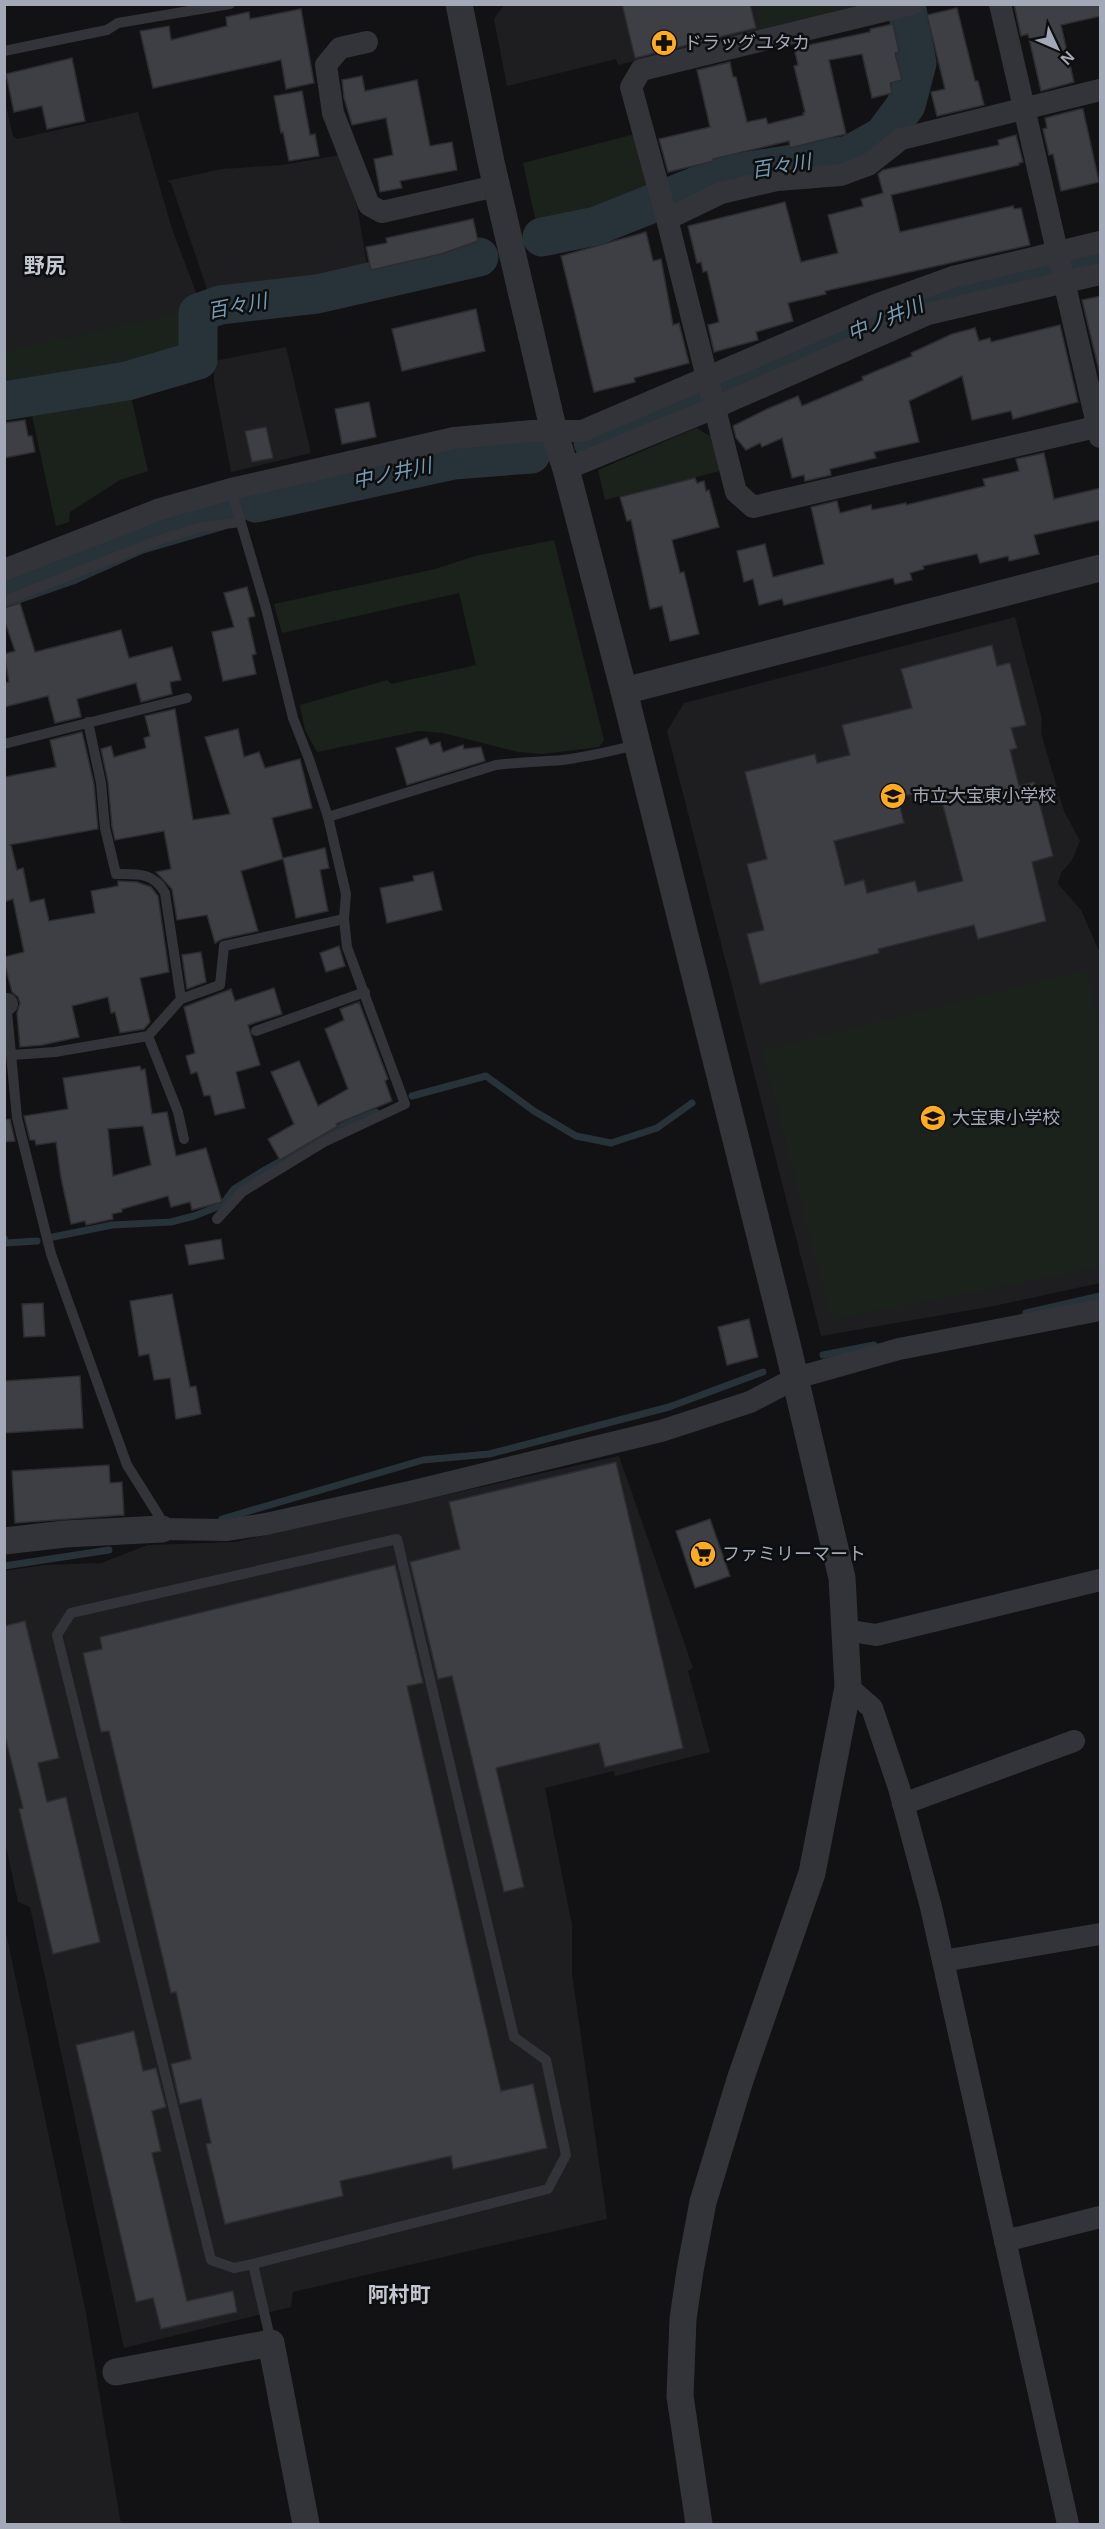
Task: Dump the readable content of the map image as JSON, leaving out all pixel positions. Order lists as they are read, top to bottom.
{
  "districts": ["野尻", "阿村町"],
  "water": ["百々川", "中ノ井川"],
  "places": {
    "pharmacy": ["ドラッグユタカ"],
    "school or university": ["市立大宝東小学校", "大宝東小学校"],
    "supermarket": ["ファミリーマート"]
  },
  "north": "bottom right"
}
